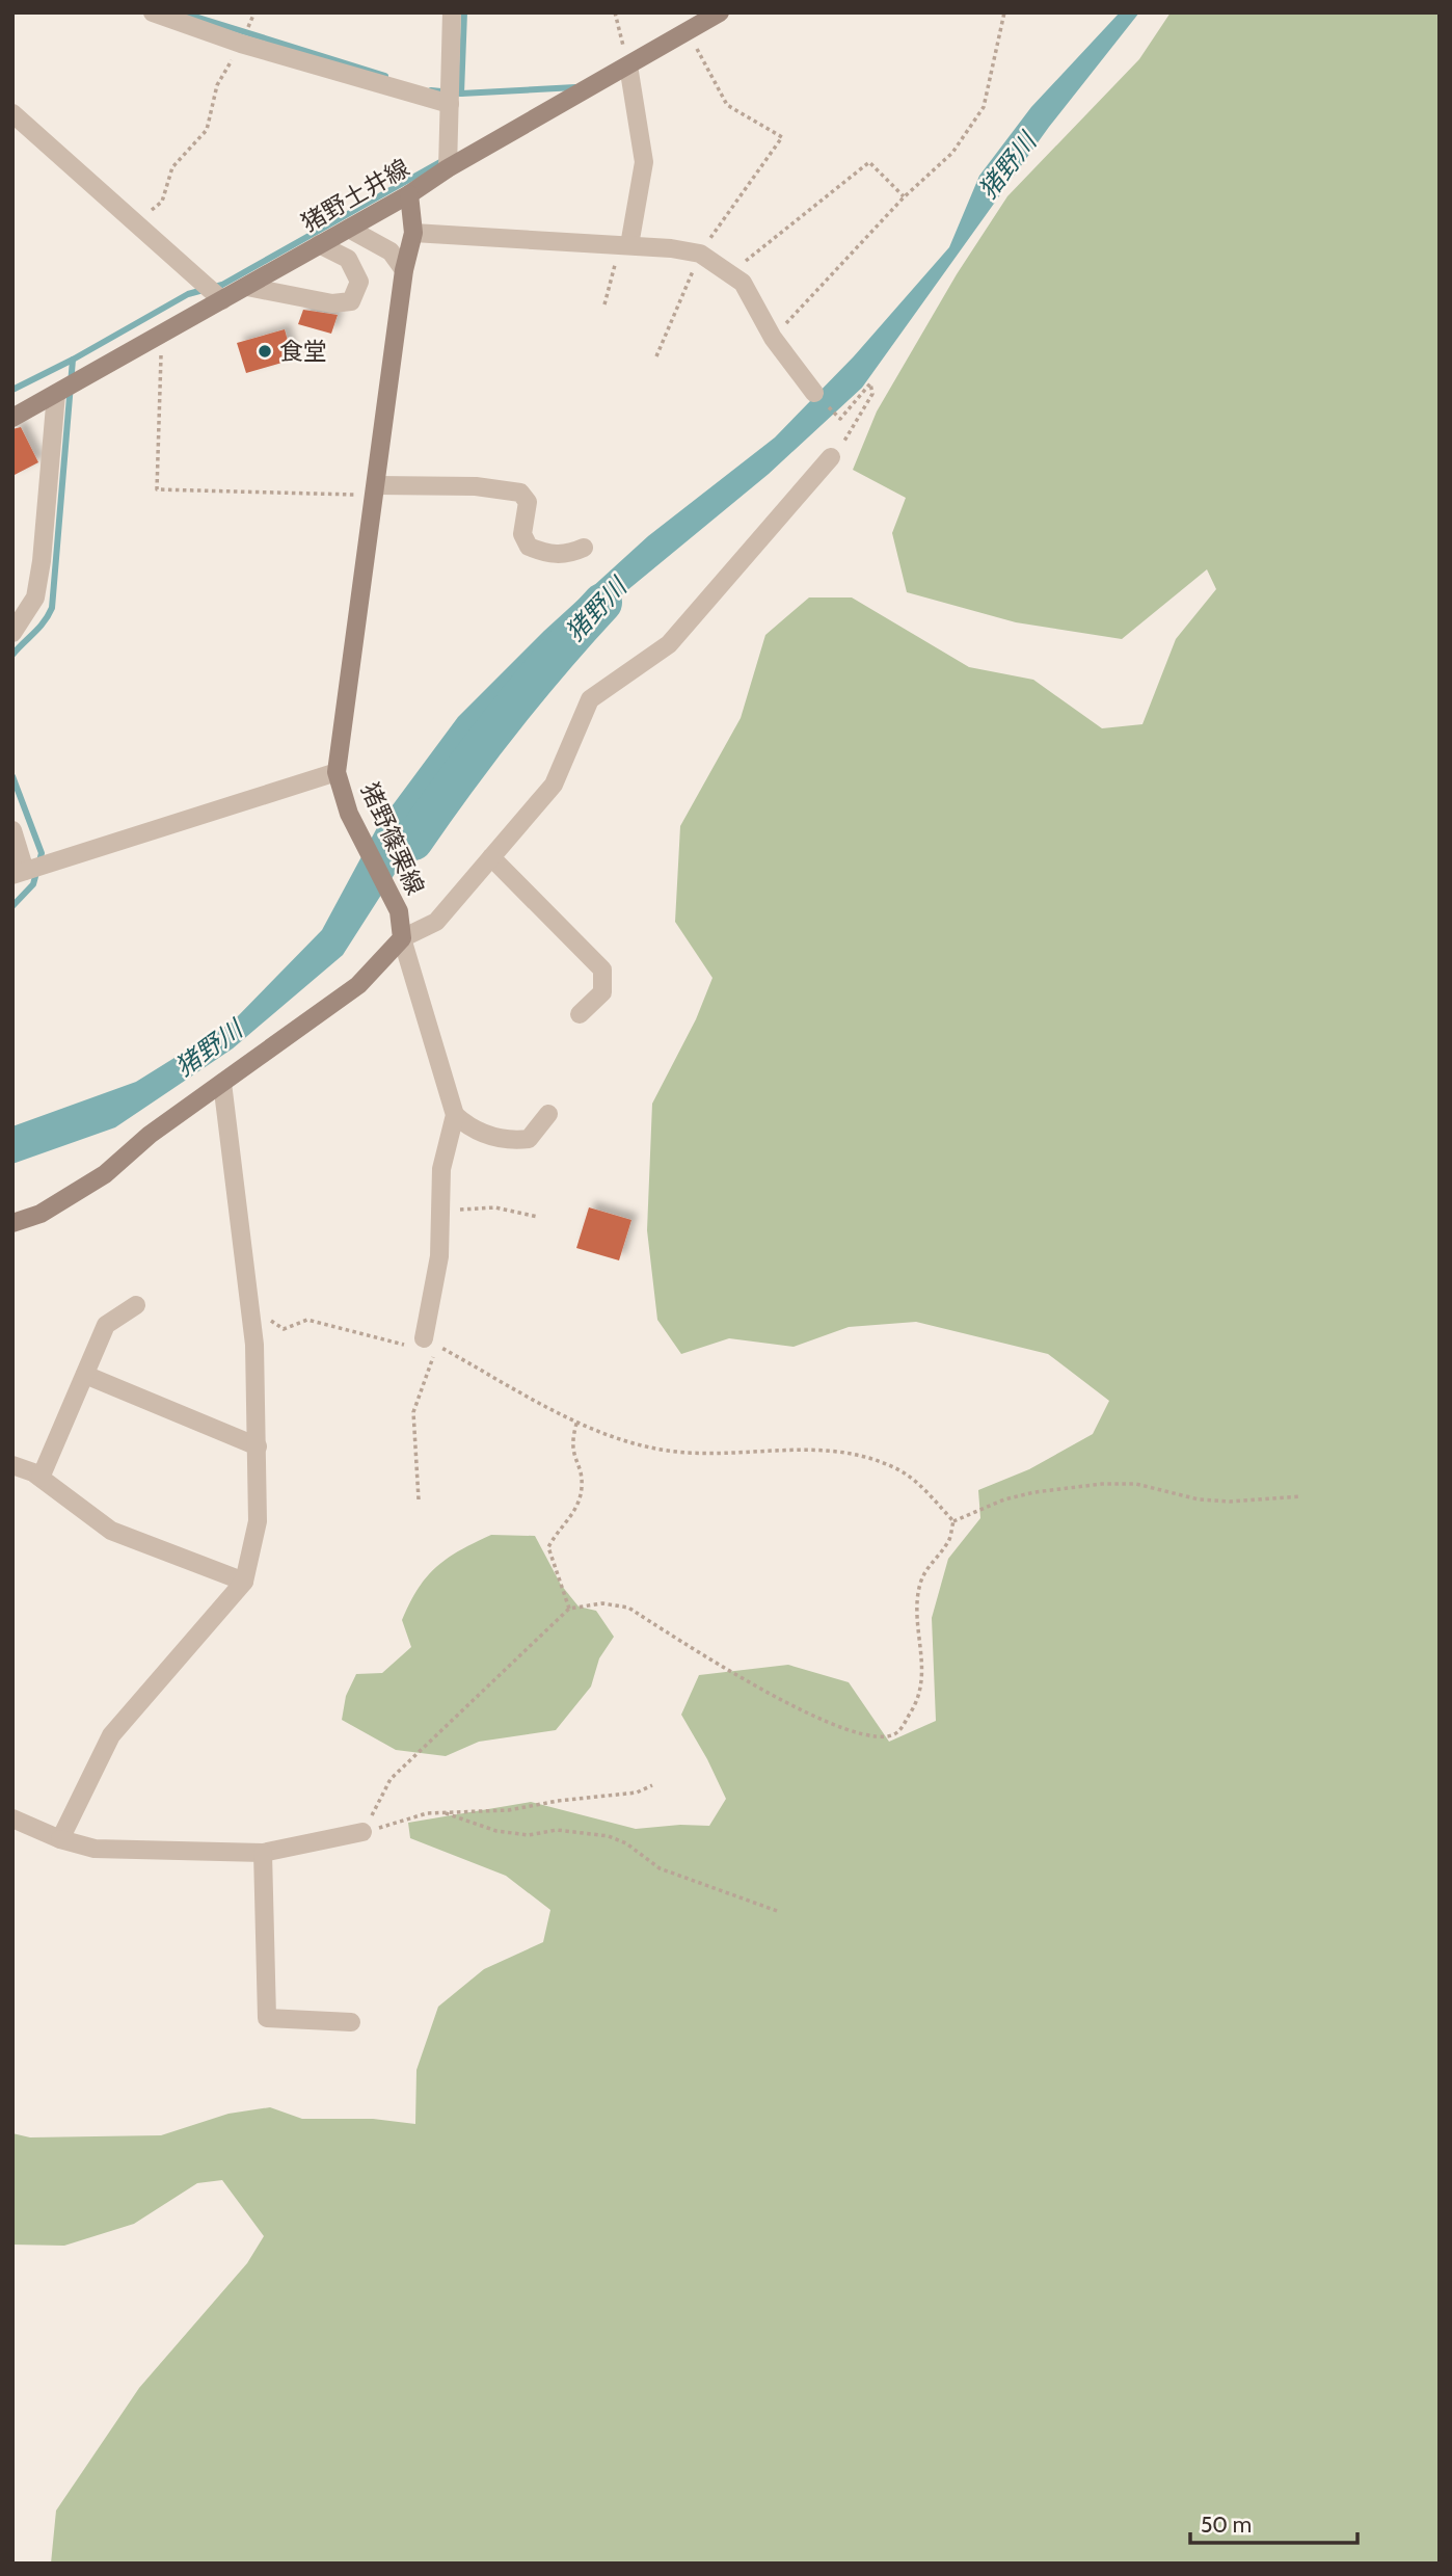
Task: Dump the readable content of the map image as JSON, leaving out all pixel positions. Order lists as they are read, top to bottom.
{
  "streets": {
    "main road": ["猪野土井線", "猪野篠栗線"]
  },
  "crossings": [
    ["猪野土井線", "猪野篠栗線"]
  ],
  "water": ["猪野川"],
  "places": ["食堂"],
  "scale_bar": "50 m"
}
